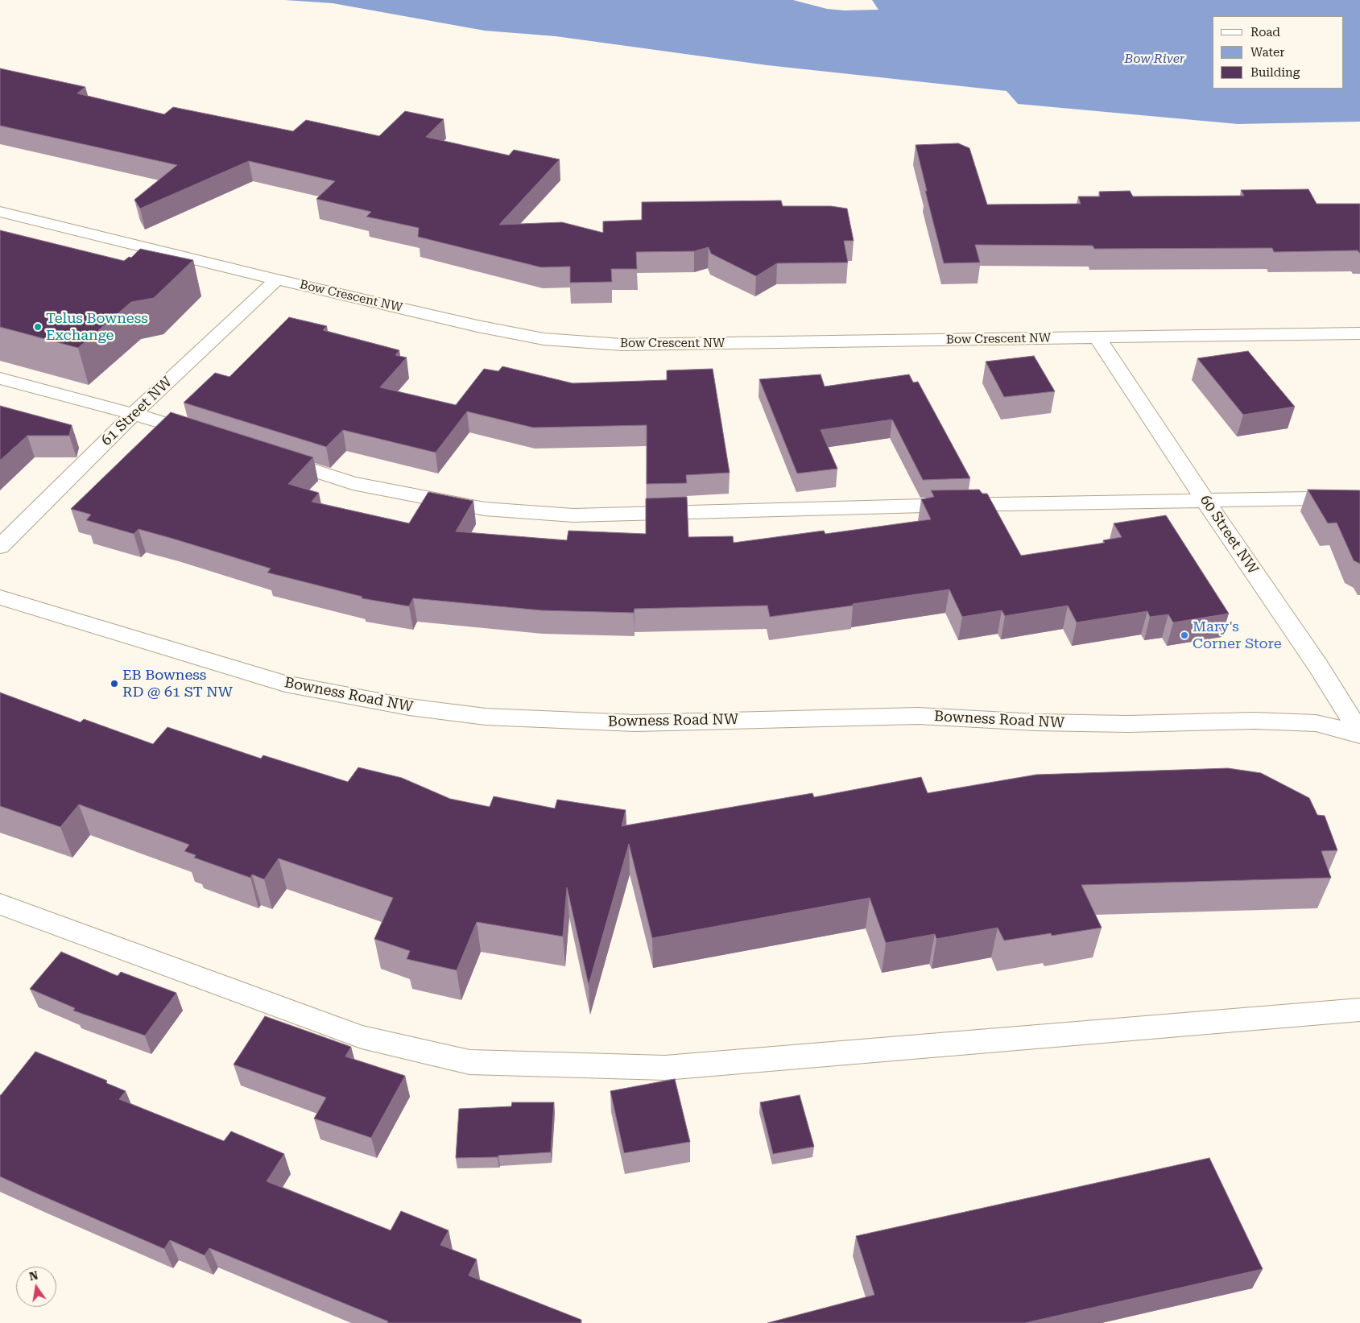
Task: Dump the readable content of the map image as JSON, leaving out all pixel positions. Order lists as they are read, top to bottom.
{
  "streets": {
    "street": [
      "Bow Crescent NW",
      "61 Street NW",
      "60 Street NW",
      "Bowness Road NW"
    ]
  },
  "crossings": [
    ["Bow Crescent NW", "61 Street NW"],
    ["Bow Crescent NW", "60 Street NW"],
    ["60 Street NW", "Bowness Road NW"]
  ],
  "water": ["Bow River"],
  "places": ["Telus Bowness Exchange", "Mary's Corner Store", "EB Bowness RD @ 61 ST NW"],
  "legend": ["Road", "Water", "Building"],
  "north": "top"
}
